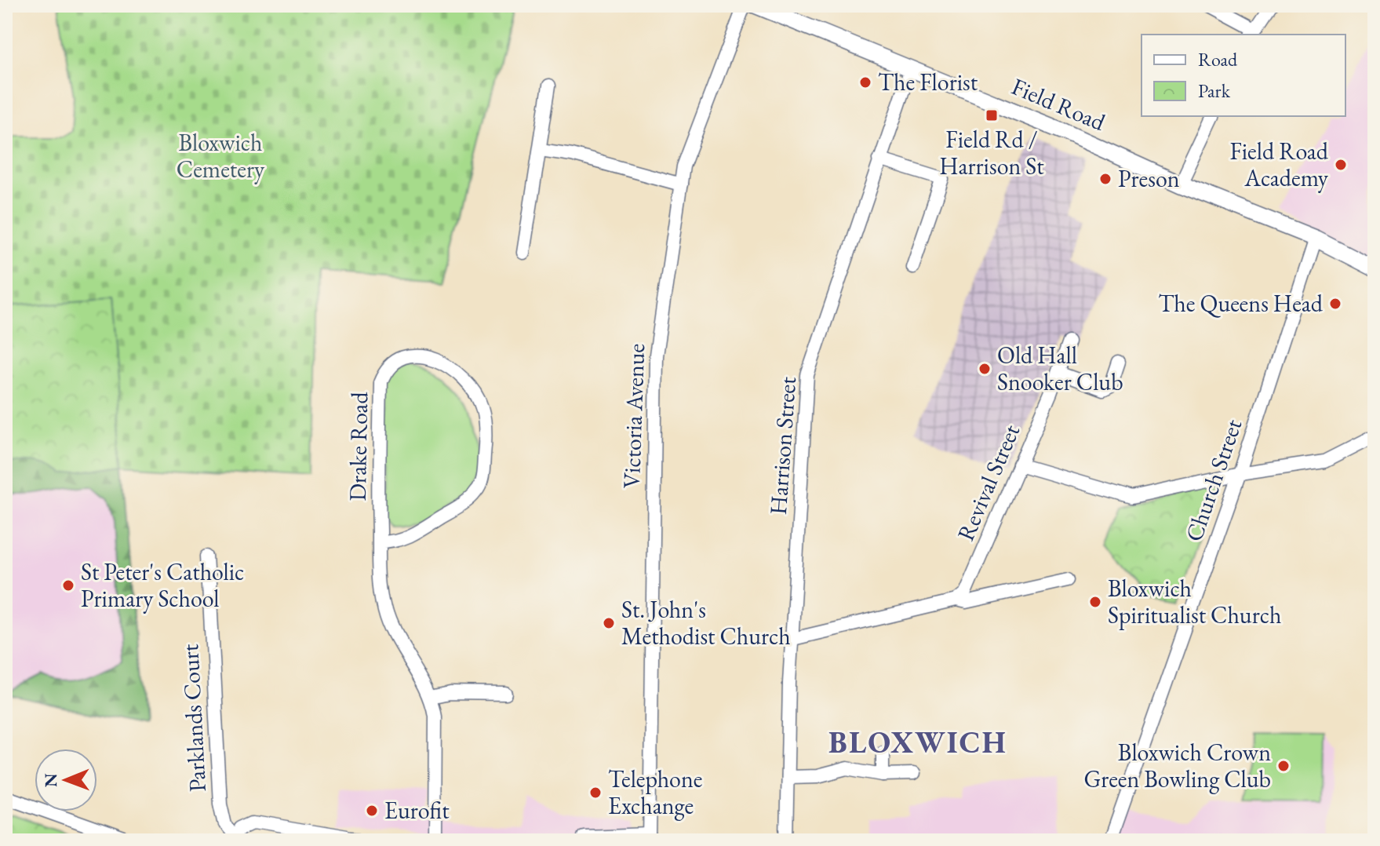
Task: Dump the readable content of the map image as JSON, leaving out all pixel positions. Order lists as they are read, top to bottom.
{
  "streets": {
    "street": [
      "Field Road",
      "Victoria Avenue",
      "Harrison Street",
      "Drake Road",
      "Church Street",
      "Revival Street",
      "Parklands Court"
    ]
  },
  "crossings": [
    ["Field Road", "Harrison Street"],
    ["Field Road", "Church Street"]
  ],
  "districts": ["BLOXWICH"],
  "parks": ["Bloxwich Cemetery"],
  "places": {
    "other": [
      "The Florist",
      "Field Road Academy",
      "Preson",
      "The Queens Head",
      "Old Hall Snooker Club",
      "St Peter's Catholic Primary School",
      "Bloxwich Spiritualist Church",
      "St. John's Methodist Church",
      "Bloxwich Crown Green Bowling Club",
      "Telephone Exchange",
      "Eurofit"
    ],
    "transit": ["Field Rd / Harrison St"]
  },
  "legend": ["Road", "Park"],
  "north": "left"
}
